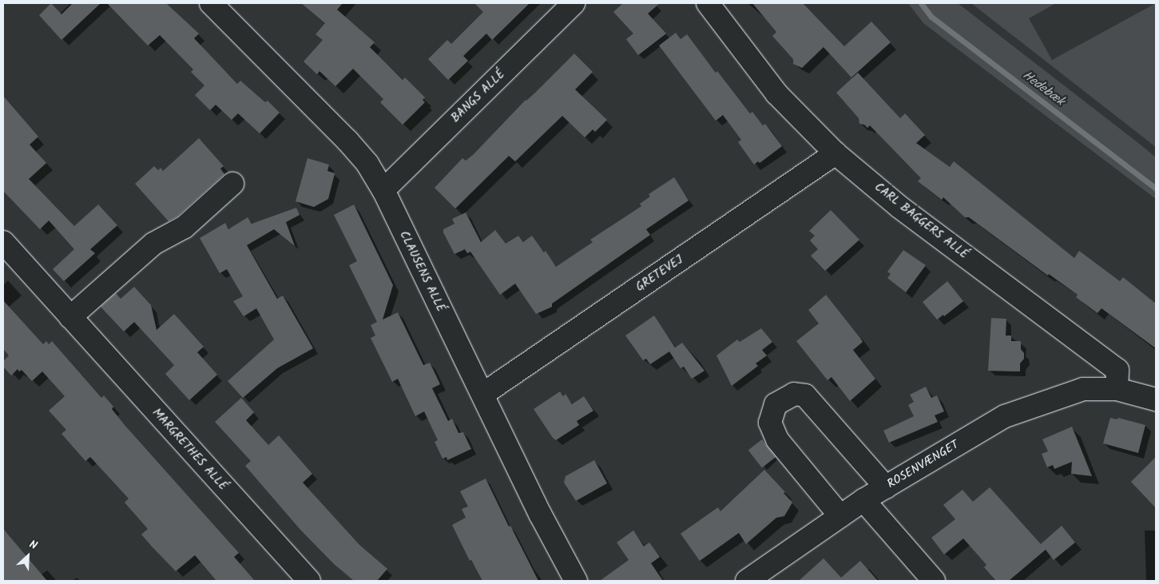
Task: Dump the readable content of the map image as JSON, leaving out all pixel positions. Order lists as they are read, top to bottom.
{
  "streets": {
    "street": [
      "BANGS ALLÉ",
      "CARL BAGGERS ALLÉ",
      "CLAUSENS ALLÉ",
      "GRETEVEJ",
      "MARGRETHES ALLÉ",
      "ROSENVÆNGET"
    ]
  },
  "crossings": [
    ["BANGS ALLÉ", "CLAUSENS ALLÉ"],
    ["CARL BAGGERS ALLÉ", "GRETEVEJ"],
    ["CARL BAGGERS ALLÉ", "ROSENVÆNGET"],
    ["CLAUSENS ALLÉ", "GRETEVEJ"]
  ],
  "water": ["Hedebæk"],
  "north": "top right"
}
